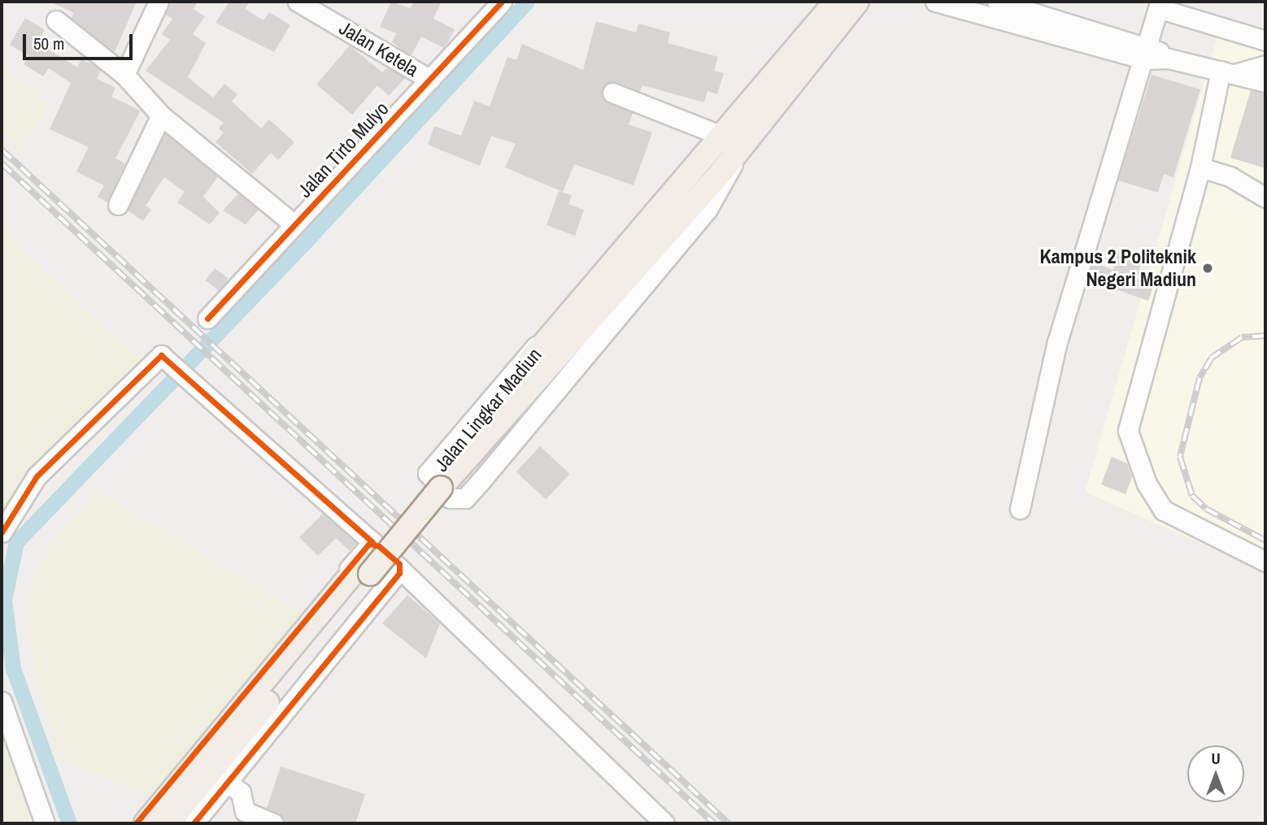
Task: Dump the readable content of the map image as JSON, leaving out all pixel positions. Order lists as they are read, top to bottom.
{
  "streets": {
    "main road": ["Jalan Lingkar Madiun"],
    "street": ["Jalan Ketela", "Jalan Tirto Mulyo"]
  },
  "crossings": [
    ["Jalan Ketela", "Jalan Tirto Mulyo"]
  ],
  "places": ["Kampus 2 Politeknik Negeri Madiun"],
  "scale_bar": "50 m",
  "north": "top"
}
